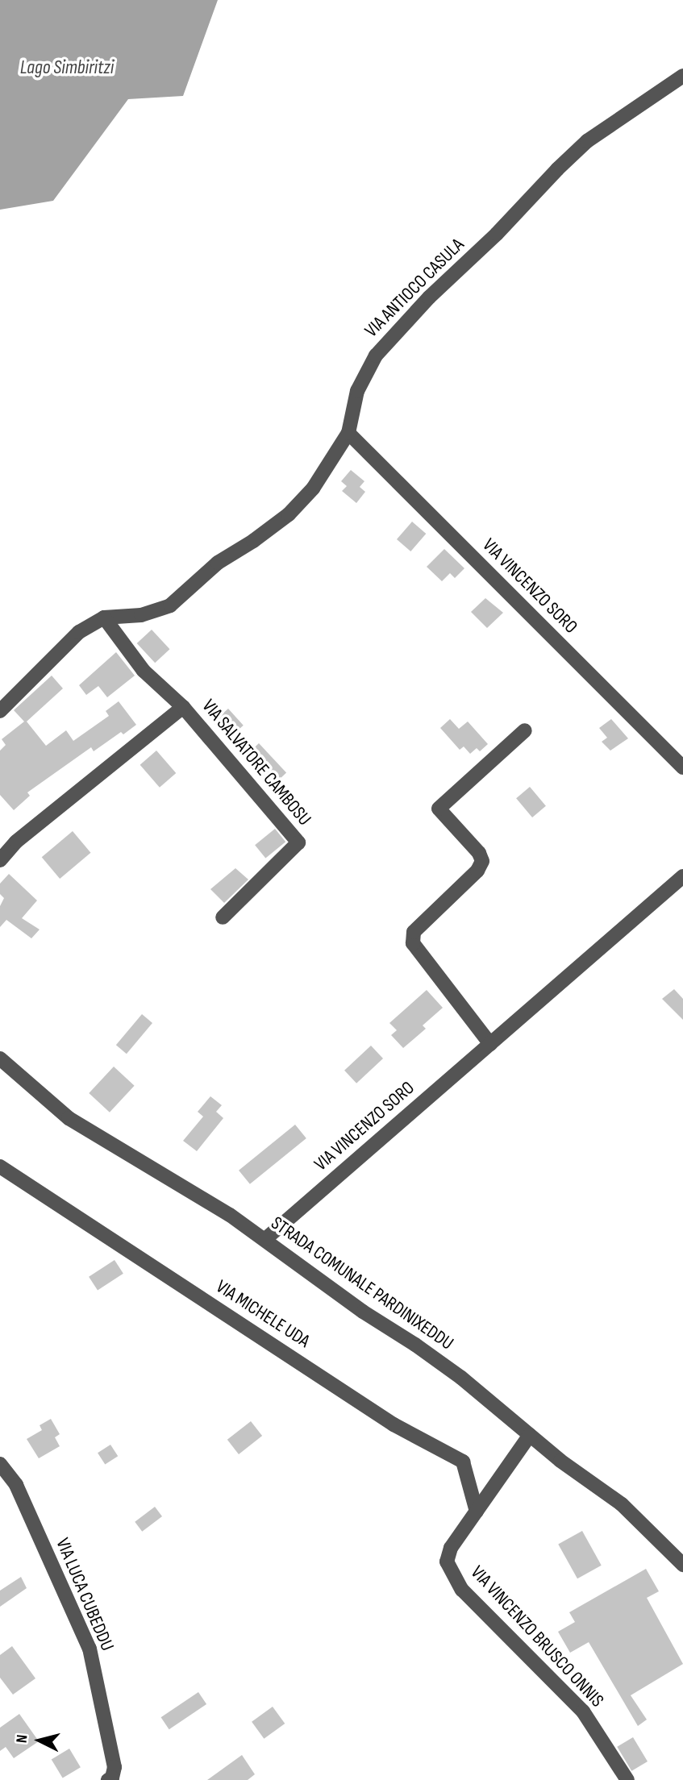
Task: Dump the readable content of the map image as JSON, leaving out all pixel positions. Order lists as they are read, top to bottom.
{
  "streets": {
    "street": [
      "VIA ANTIOCO CASULA",
      "VIA VINCENZO SORO",
      "VIA SALVATORE CAMBOSU",
      "STRADA COMUNALE PARDINIXEDDU",
      "VIA MICHELE UDA",
      "VIA LUCA CUBEDDU",
      "VIA VINCENZO BRUSCO ONNIS"
    ]
  },
  "crossings": [
    ["VIA ANTIOCO CASULA", "VIA VINCENZO SORO"],
    ["VIA VINCENZO SORO", "STRADA COMUNALE PARDINIXEDDU"],
    ["STRADA COMUNALE PARDINIXEDDU", "VIA VINCENZO BRUSCO ONNIS"],
    ["VIA MICHELE UDA", "VIA VINCENZO BRUSCO ONNIS"]
  ],
  "water": ["Lago Simbiritzi"],
  "north": "left"
}
